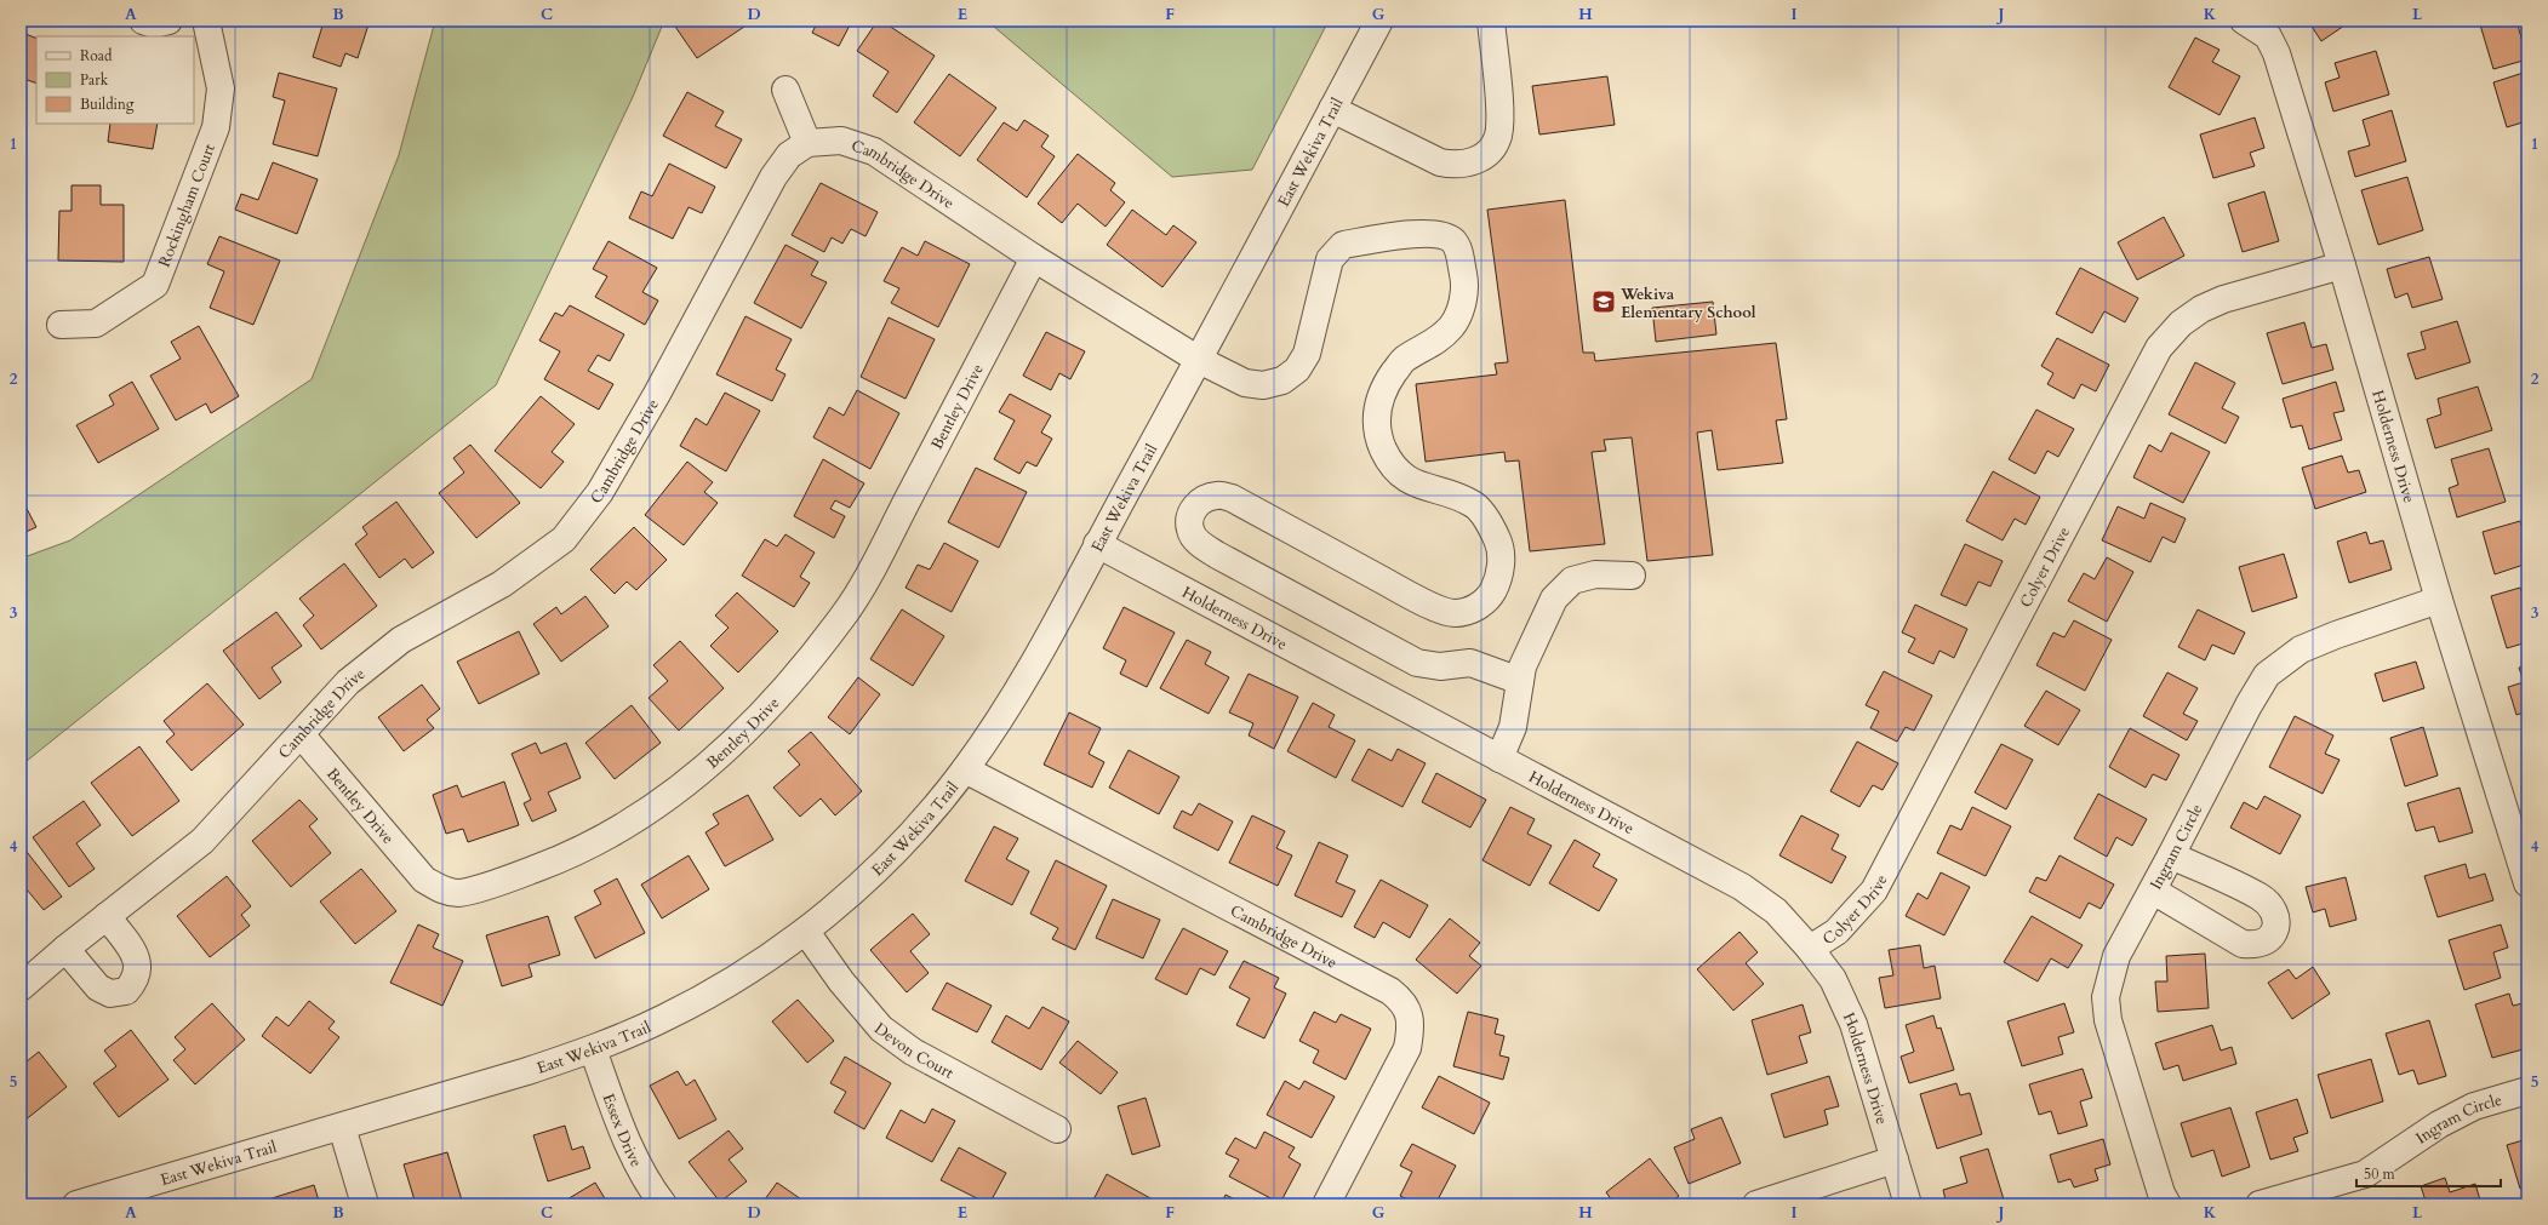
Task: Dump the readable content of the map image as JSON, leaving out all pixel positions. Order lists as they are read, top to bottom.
{
  "streets": {
    "street": [
      "East Wekiva Trail",
      "Cambridge Drive",
      "Rockingham Court",
      "Bentley Drive",
      "Holderness Drive",
      "Colyer Drive",
      "Ingram Circle",
      "Devon Court",
      "Essex Drive"
    ]
  },
  "crossings": [
    ["East Wekiva Trail", "Cambridge Drive"],
    ["East Wekiva Trail", "Holderness Drive"],
    ["East Wekiva Trail", "Devon Court"],
    ["East Wekiva Trail", "Essex Drive"],
    ["Cambridge Drive", "Bentley Drive"],
    ["Holderness Drive", "Colyer Drive"],
    ["Holderness Drive", "Ingram Circle"]
  ],
  "places": {
    "school or university": ["Wekiva Elementary School"]
  },
  "legend": ["Road", "Park", "Building"],
  "scale_bar": "50 m",
  "grid": {
    "columns": [
      "A",
      "B",
      "C",
      "D",
      "E",
      "F",
      "G",
      "H",
      "I",
      "J",
      "K",
      "L"
    ],
    "rows": [
      "1",
      "2",
      "3",
      "4",
      "5"
    ]
  }
}
